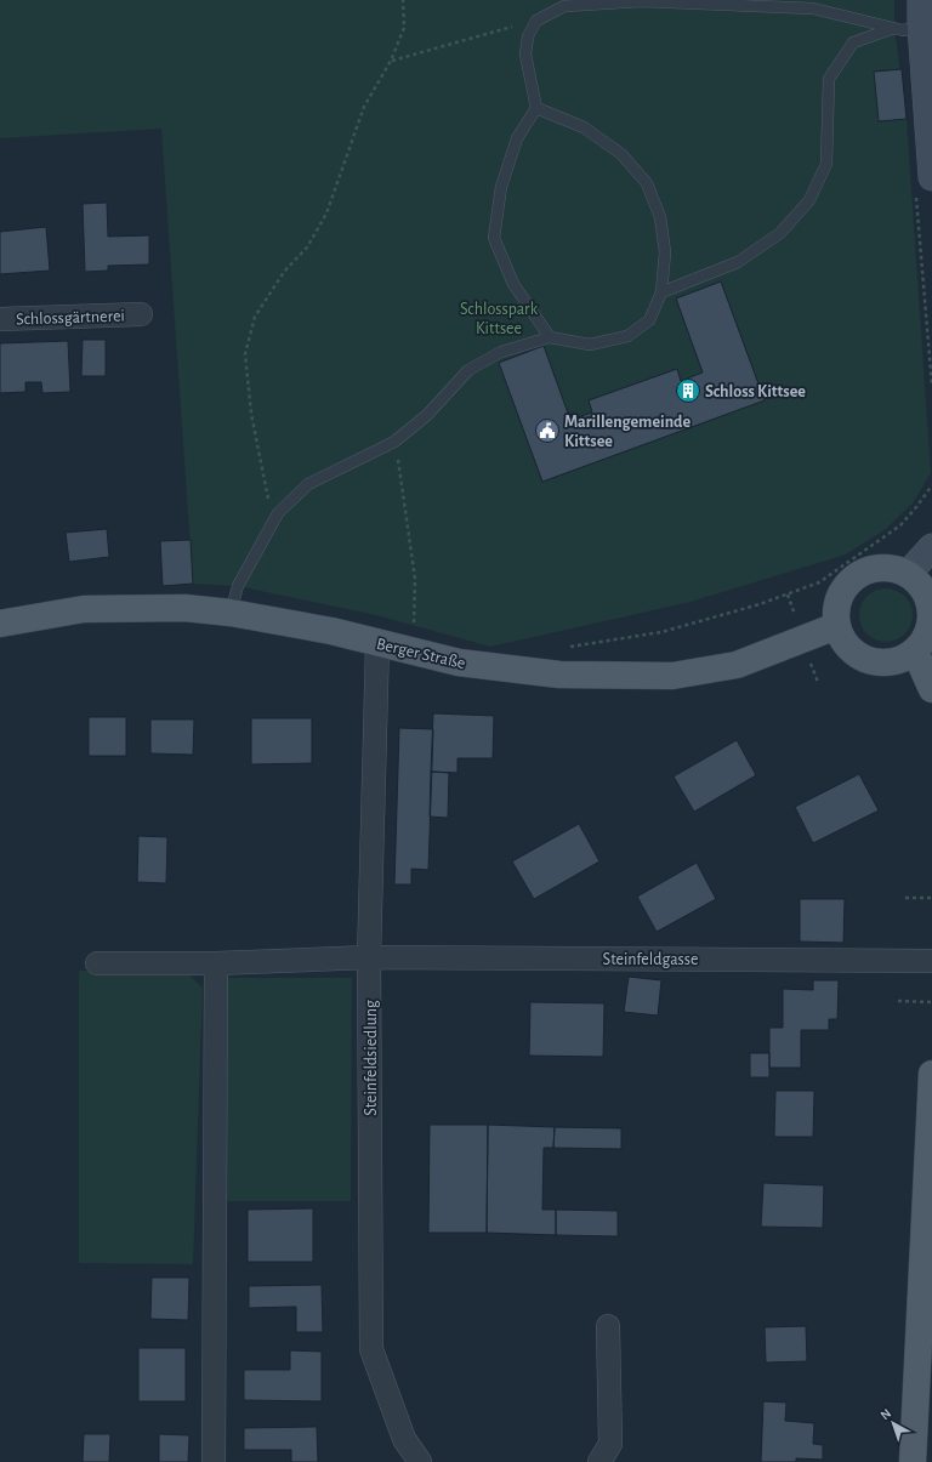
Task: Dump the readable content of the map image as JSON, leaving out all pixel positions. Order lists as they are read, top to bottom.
{
  "streets": {
    "main road": ["Berger Straße"],
    "street": ["Schlossgärtnerei", "Steinfeldgasse", "Steinfeldsiedlung"]
  },
  "crossings": [
    ["Berger Straße", "Steinfeldsiedlung"],
    ["Steinfeldgasse", "Steinfeldsiedlung"]
  ],
  "parks": ["Schlosspark Kittsee"],
  "places": {
    "building": ["Schloss Kittsee"],
    "public building": ["Marillengemeinde Kittsee"]
  },
  "north": "top left"
}
